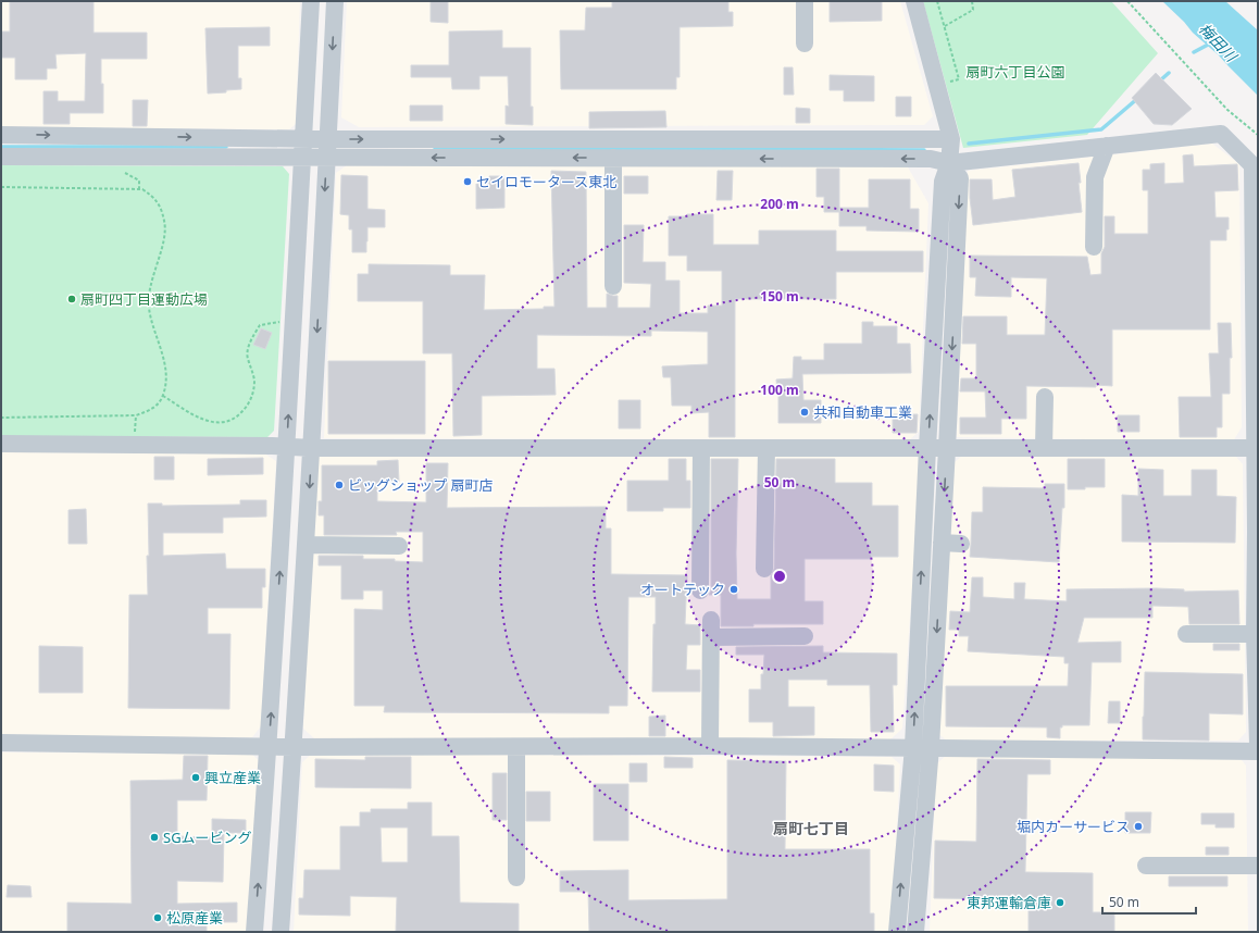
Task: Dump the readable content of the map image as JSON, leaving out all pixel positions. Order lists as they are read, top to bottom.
{
  "districts": ["扇町七丁目"],
  "water": ["梅田川"],
  "parks": ["扇町六丁目公園"],
  "places": [
    "セイロモータース東北",
    "扇町四丁目運動広場",
    "共和自動車工業",
    "ビッグショップ 扇町店",
    "オートテック",
    "興立産業",
    "堀内カーサービス",
    "SGムービング",
    "東邦運輸倉庫",
    "松原産業"
  ],
  "scale_bar": "50 m",
  "rings": [
    "200 m",
    "150 m",
    "100 m",
    "50 m"
  ]
}
